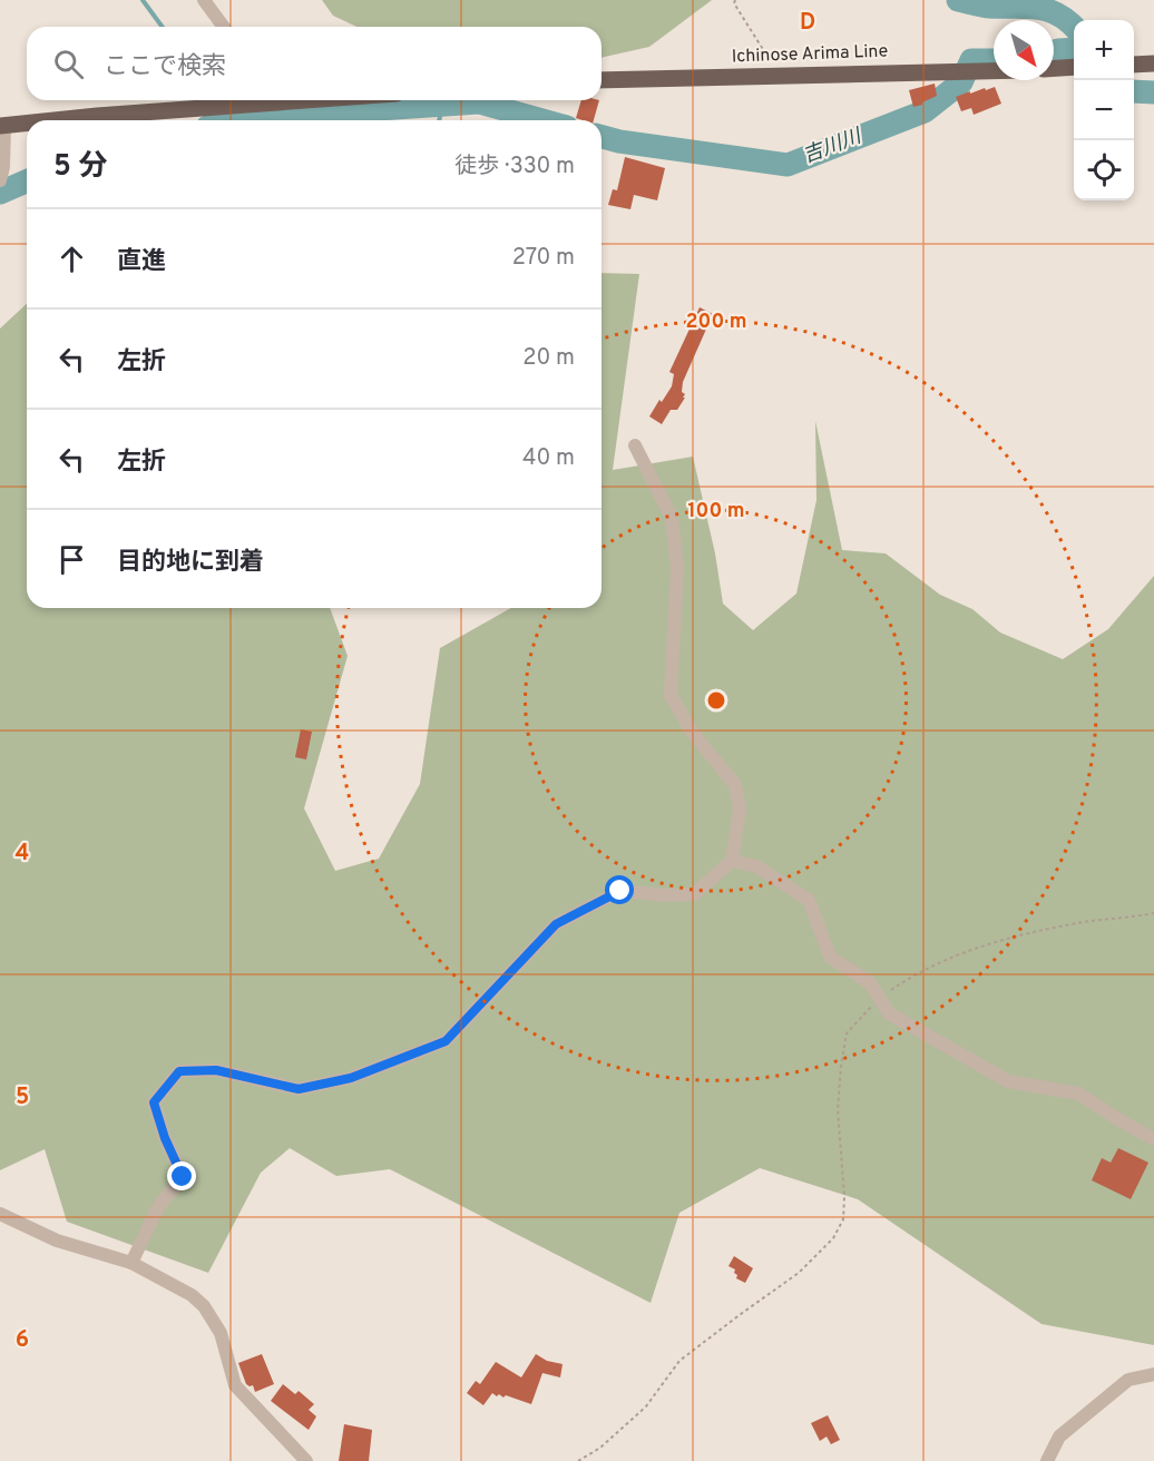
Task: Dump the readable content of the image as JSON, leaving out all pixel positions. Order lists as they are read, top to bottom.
{
  "streets": {
    "main road": ["Ichinose Arima Line"]
  },
  "water": ["吉川川"],
  "north": "bottom right",
  "page": {
    "map_buttons": ["+", "−"],
    "search": "ここで検索",
    "heading": ["5 分", "徒歩 · 330 m"],
    "list": [
      ["直進", "270 m"],
      ["左折", "20 m"],
      ["左折", "40 m"],
      "目的地に到着"
    ]
  },
  "grid": {
    "columns": ["D"],
    "rows": ["4", "5", "6"]
  },
  "rings": ["200 m", "100 m"]
}
